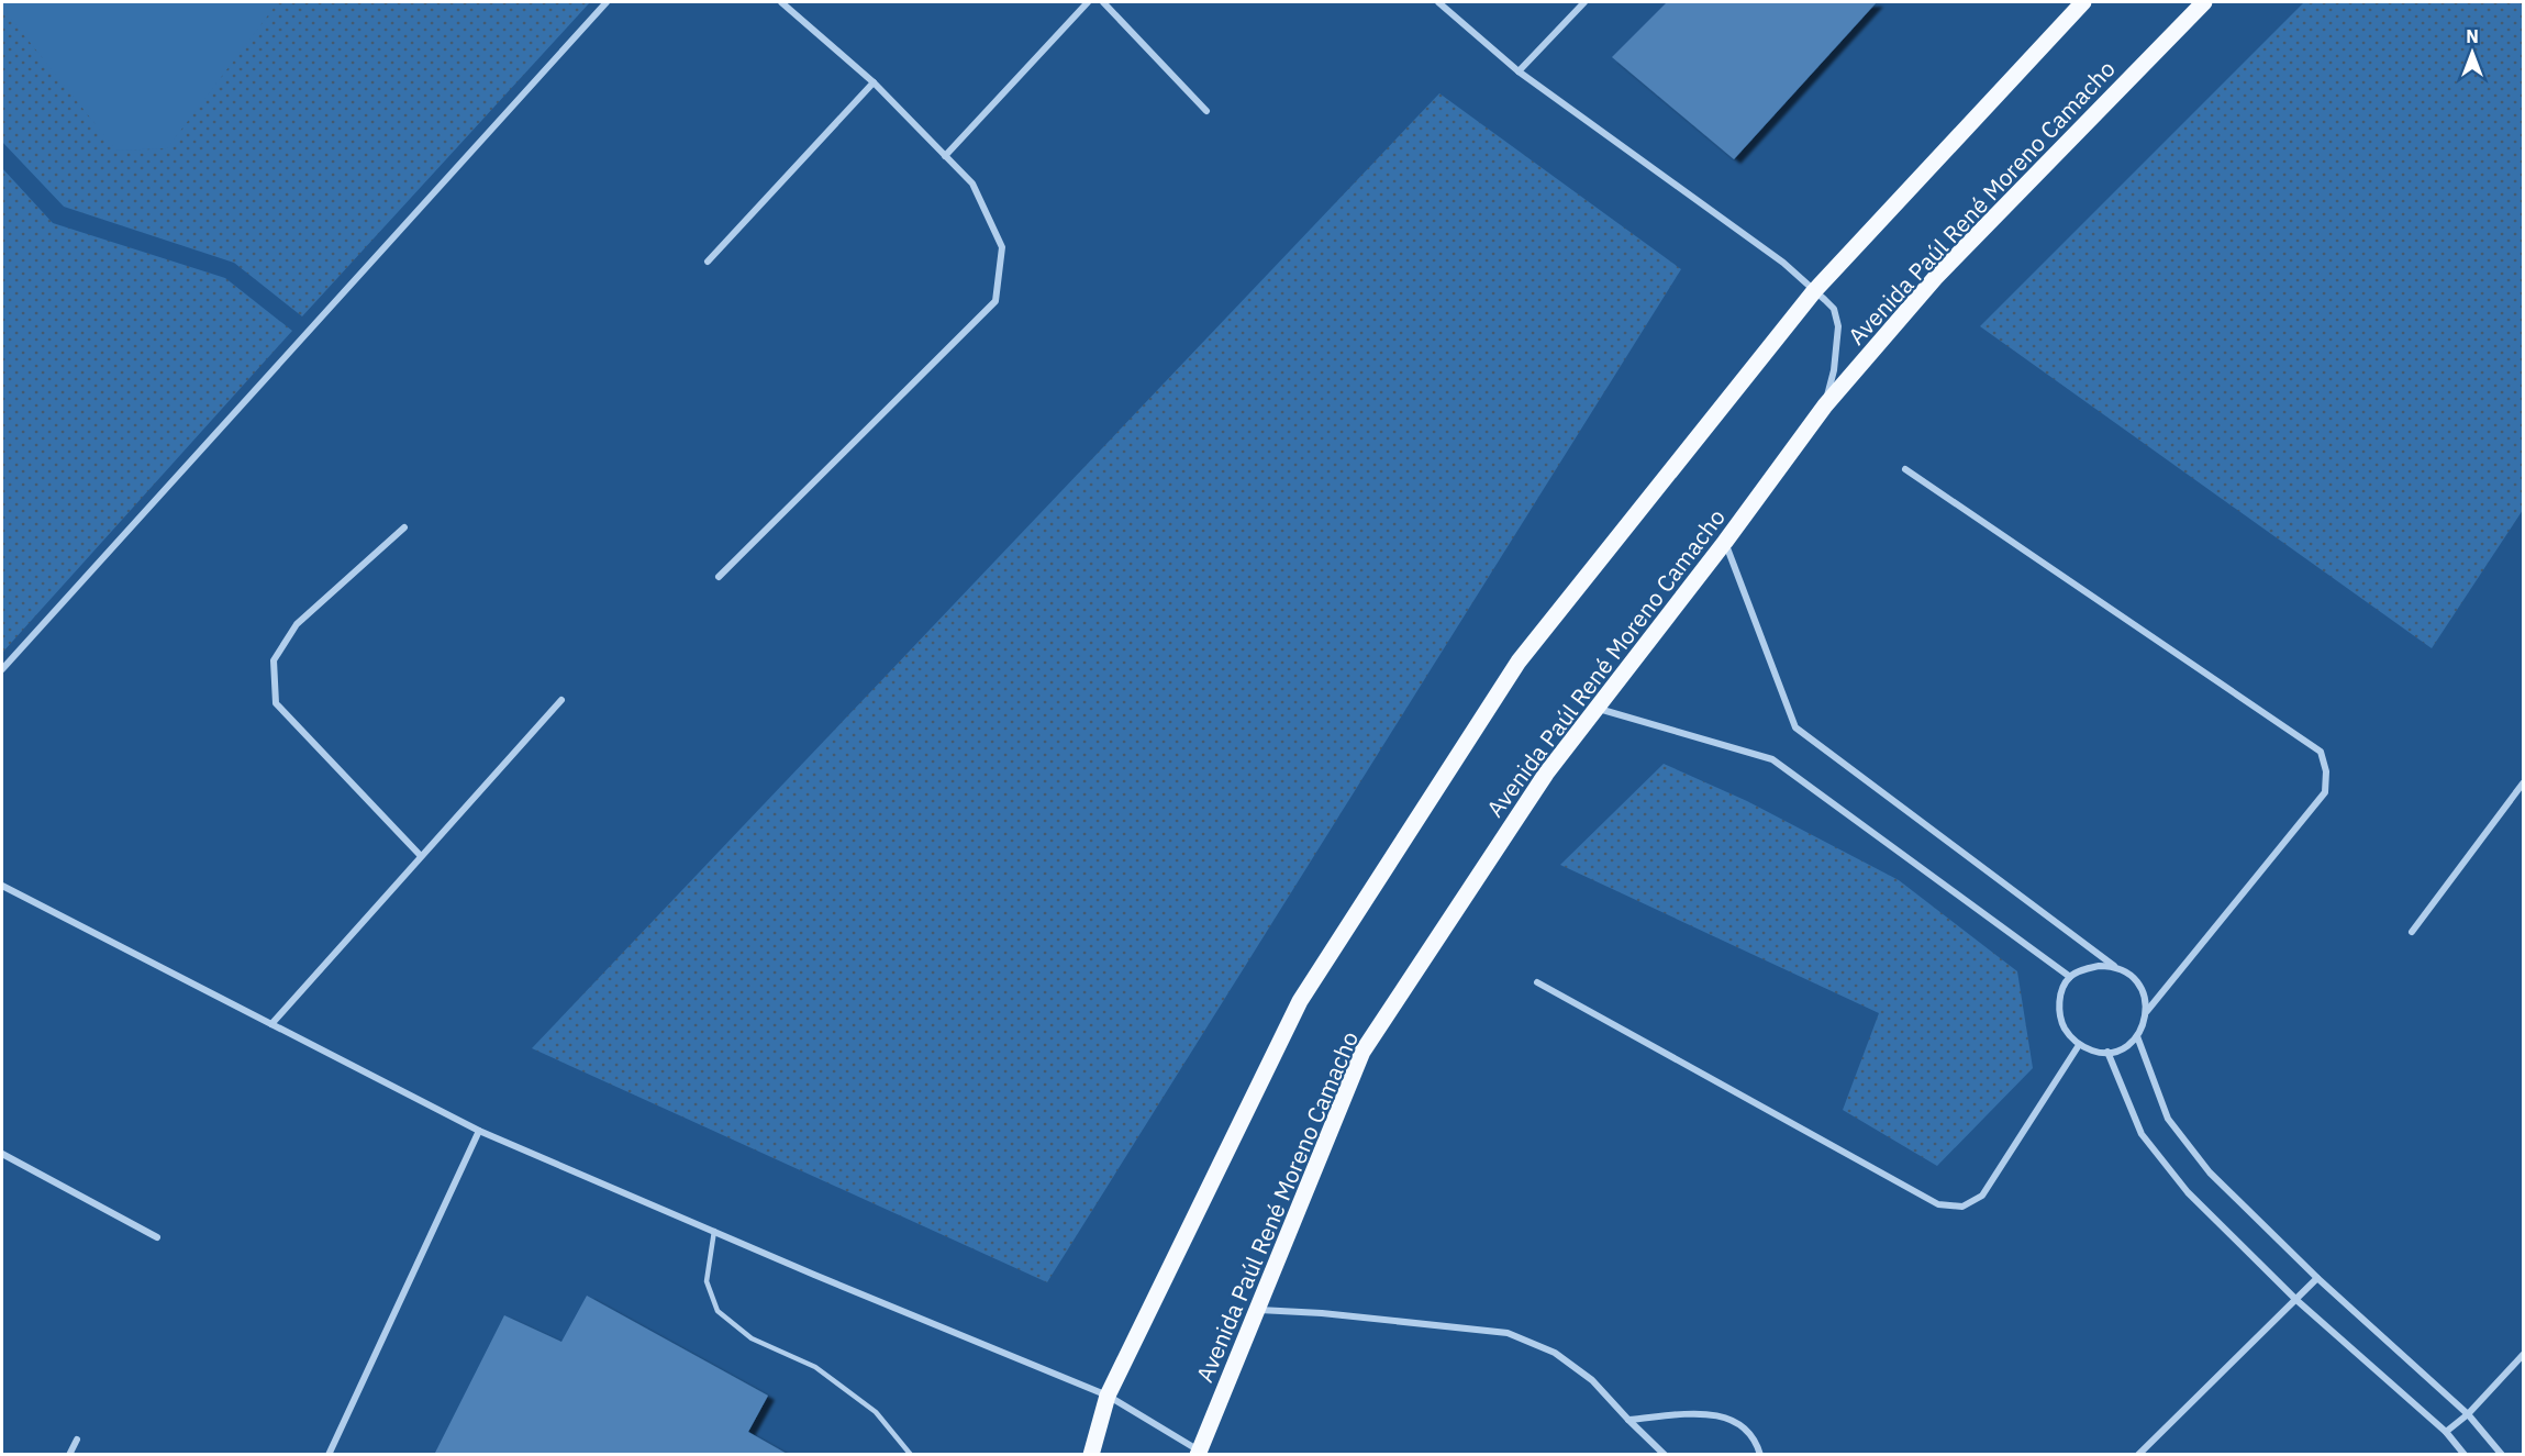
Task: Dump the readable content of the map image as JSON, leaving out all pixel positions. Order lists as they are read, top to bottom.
{
  "streets": {
    "main road": ["Avenida Paúl René Moreno Camacho"]
  },
  "north": "top"
}
